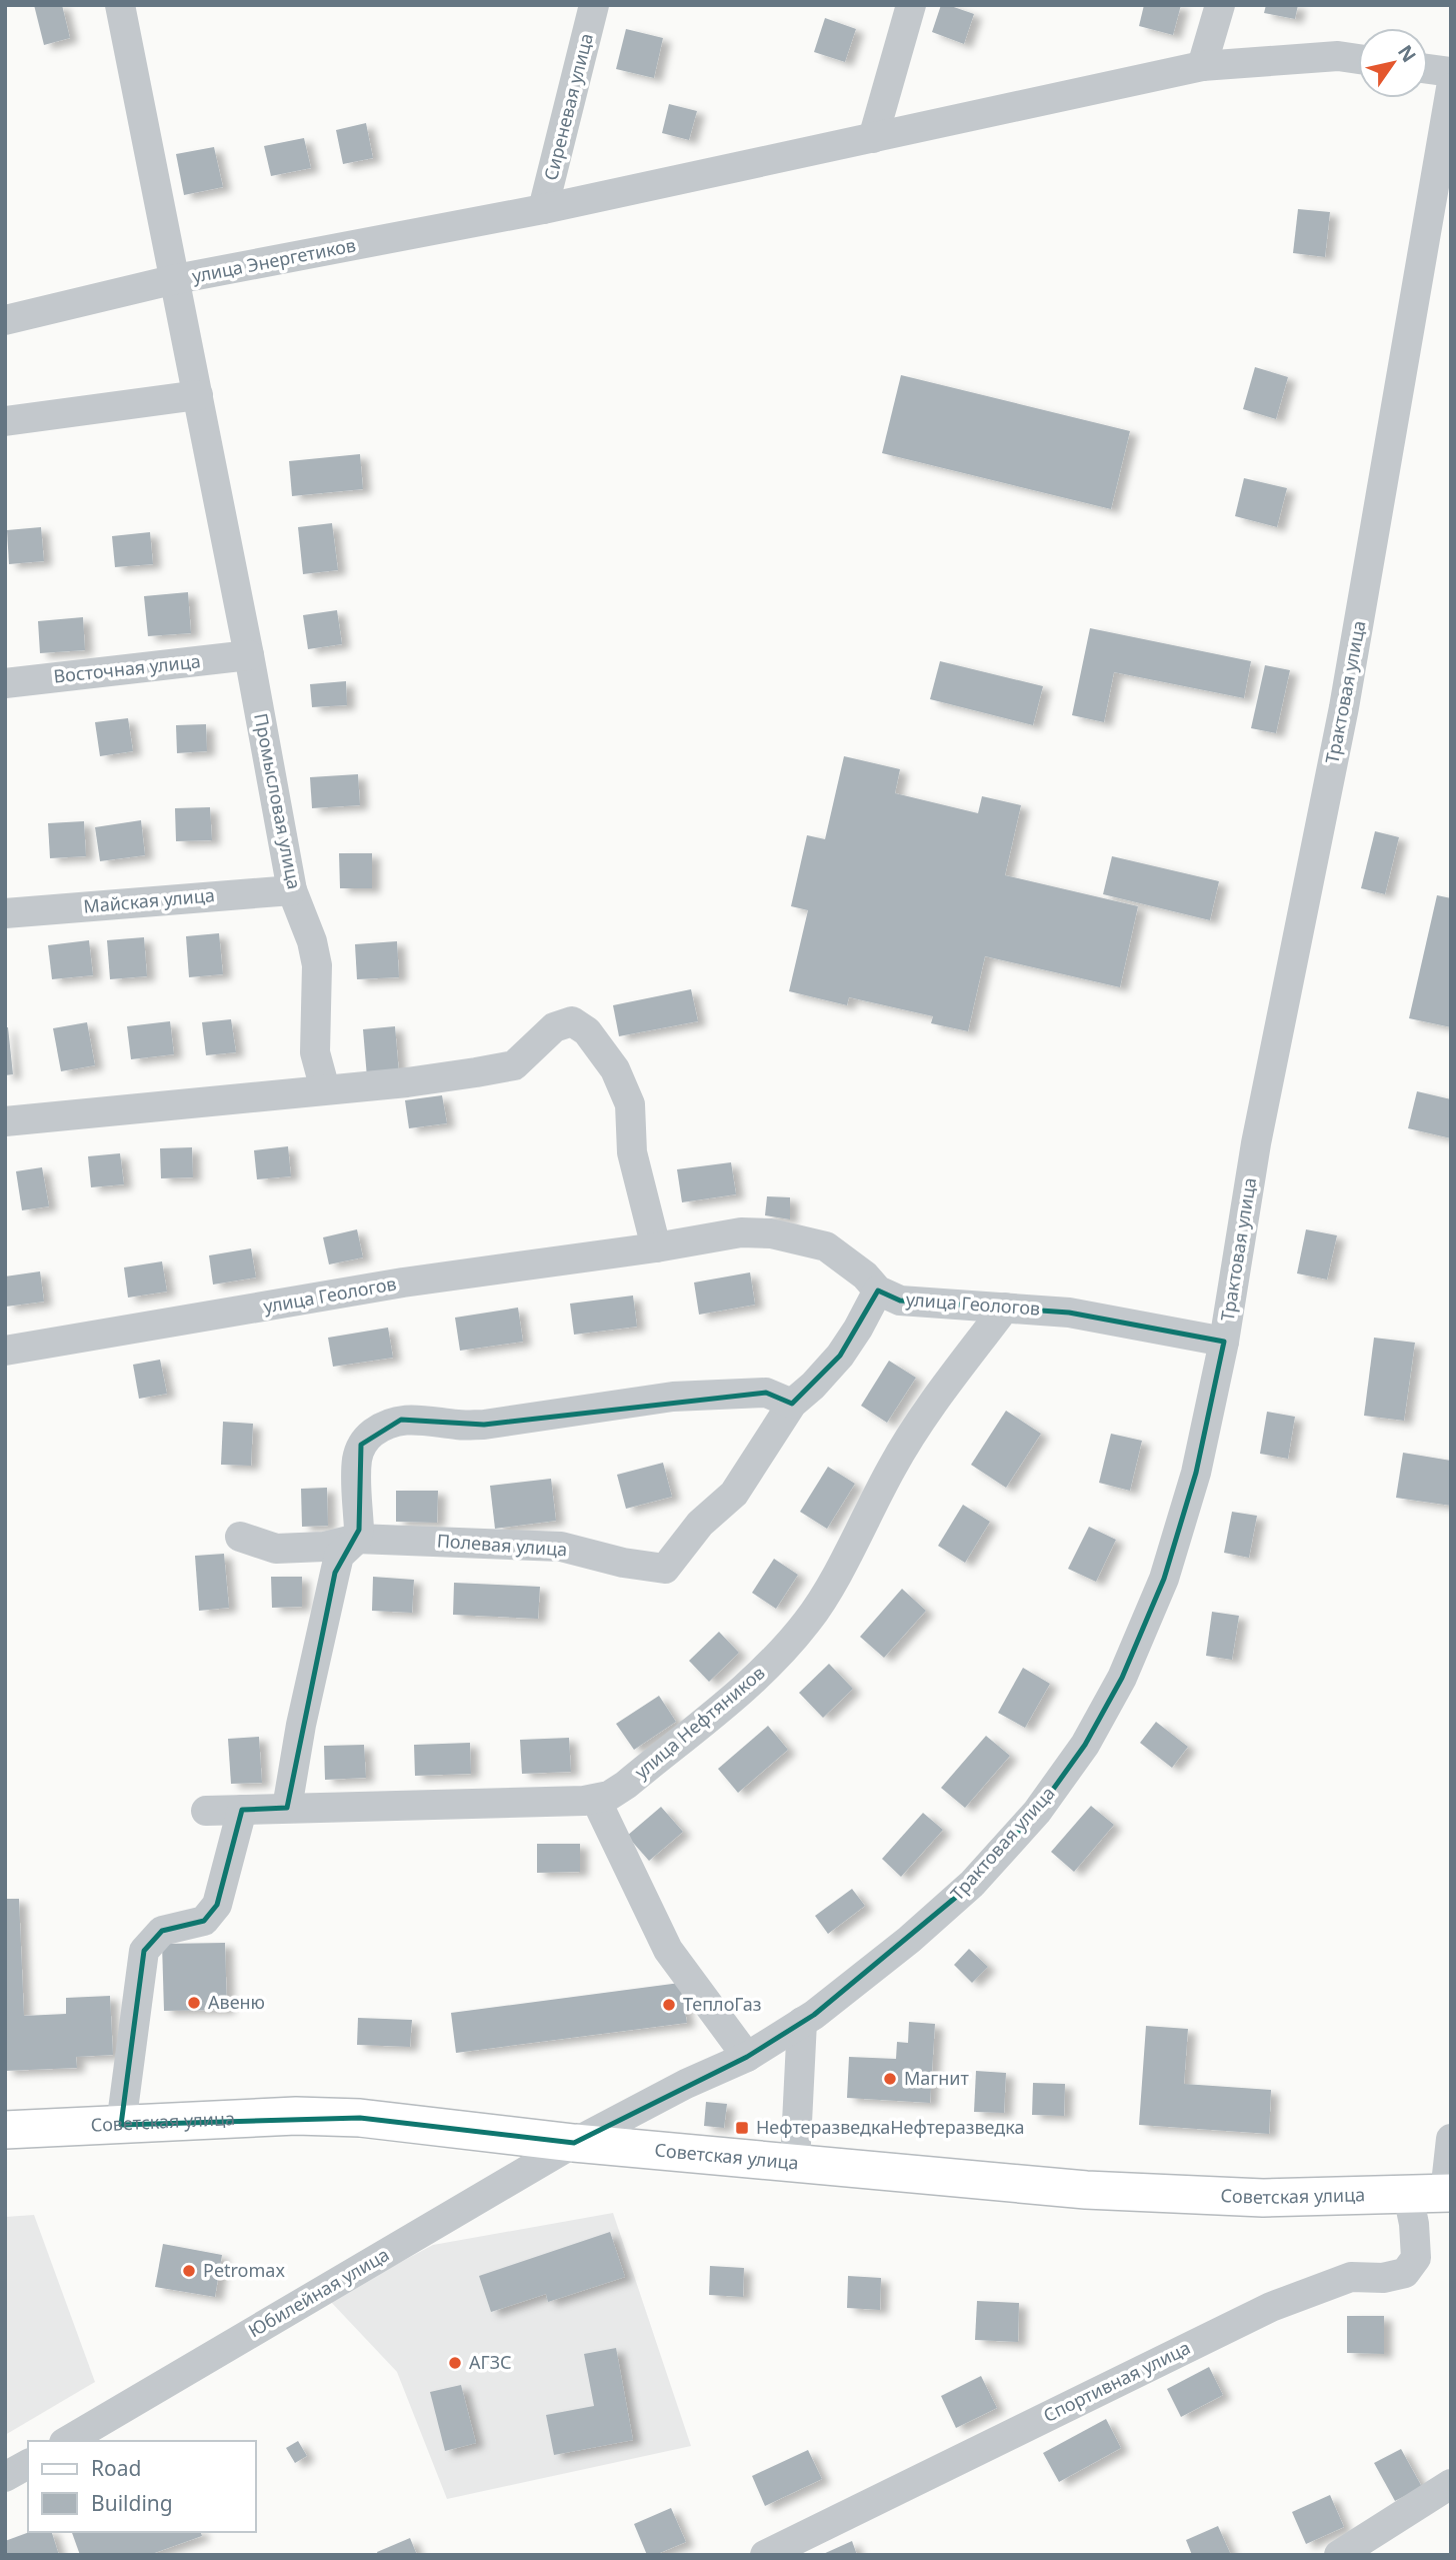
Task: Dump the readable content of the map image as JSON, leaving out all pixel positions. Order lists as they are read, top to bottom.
{
  "streets": {
    "main road": ["Советская улица"],
    "street": [
      "Сиреневая улица",
      "улица Энергетиков",
      "Восточная улица",
      "Трактовая улица",
      "Промысловая улица",
      "Майская улица",
      "улица Геологов",
      "Полевая улица",
      "улица Нефтяников",
      "Юбилейная улица",
      "Спортивная улица"
    ]
  },
  "crossings": [
    ["Сиреневая улица", "улица Энергетиков"],
    ["улица Энергетиков", "Промысловая улица"],
    ["Восточная улица", "Промысловая улица"],
    ["Трактовая улица", "улица Геологов"],
    ["Трактовая улица", "Советская улица"],
    ["Трактовая улица", "Юбилейная улица"],
    ["Промысловая улица", "Майская улица"],
    ["улица Геологов", "Полевая улица"],
    ["улица Геологов", "улица Нефтяников"],
    ["Советская улица", "Юбилейная улица"],
    ["Советская улица", "Спортивная улица"]
  ],
  "places": {
    "other": [
      "Авеню",
      "ТеплоГаз",
      "Магнит",
      "Petromax",
      "АГЗС"
    ],
    "transit": ["НефтеразведкаНефтеразведка"]
  },
  "legend": ["Road", "Building"],
  "north": "top right"
}
